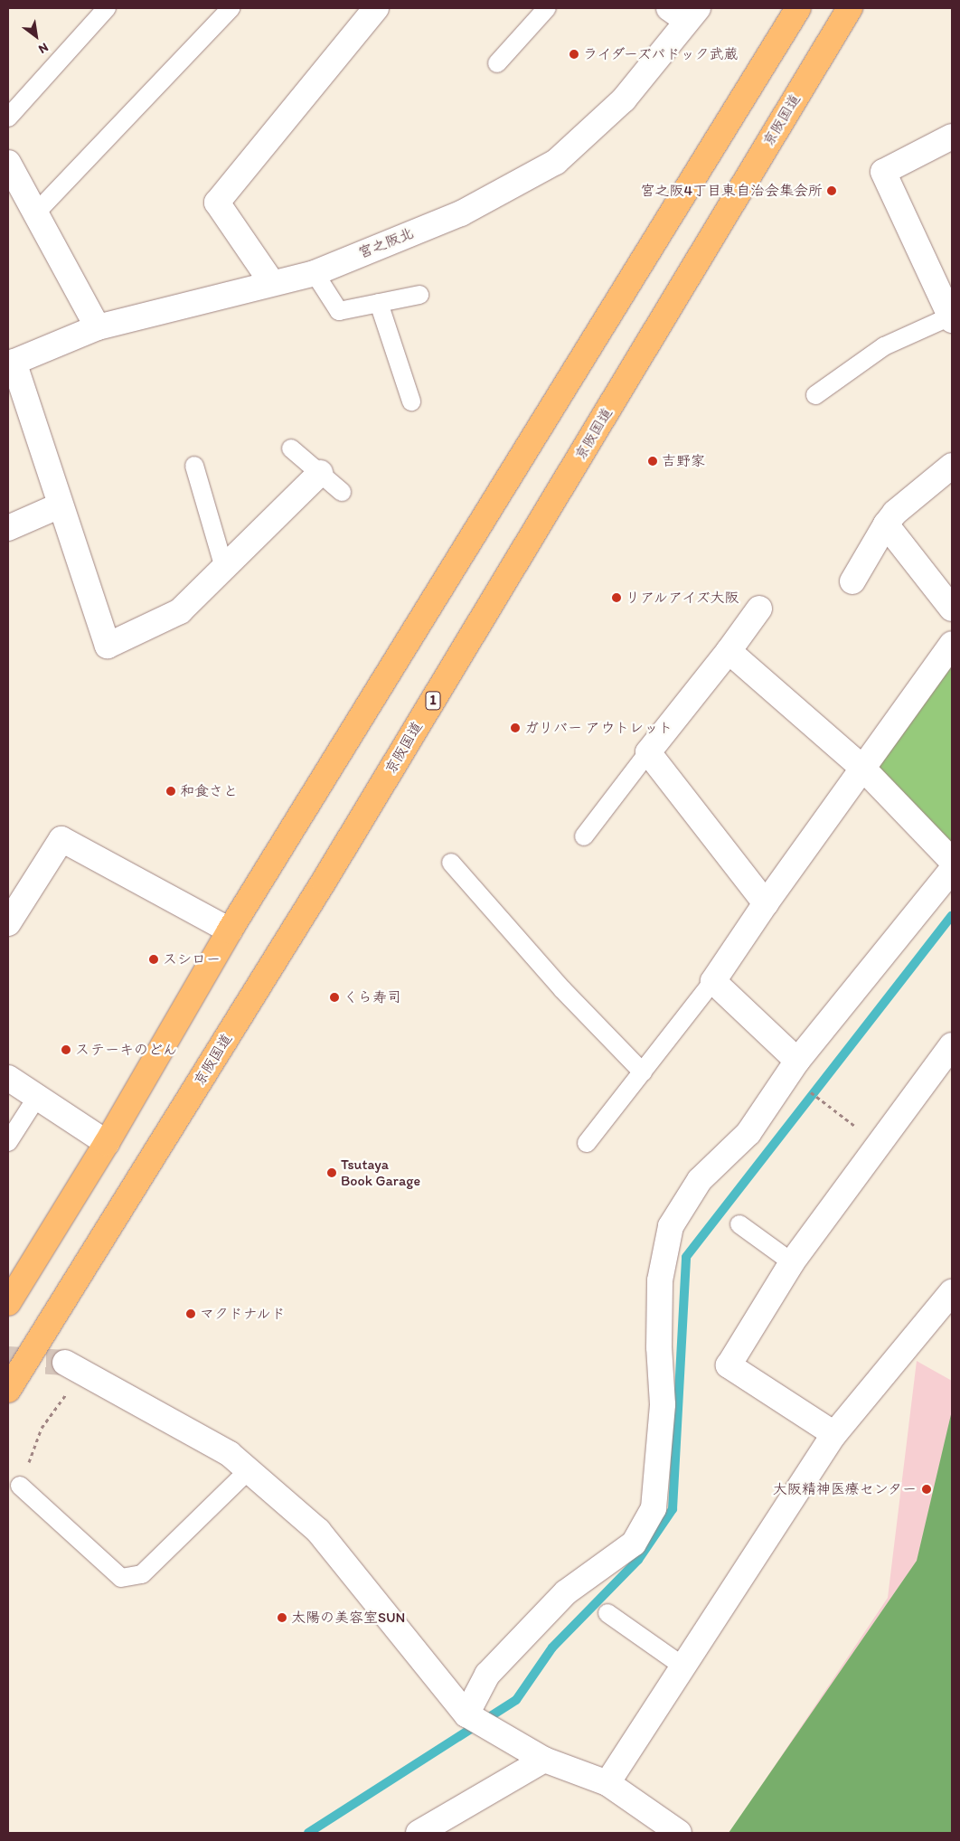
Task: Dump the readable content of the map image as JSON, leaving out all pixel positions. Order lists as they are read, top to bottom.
{
  "streets": {
    "highway": ["京阪国道", "1"],
    "street": ["宮之阪北"]
  },
  "places": [
    "ライダーズパドック武蔵",
    "宮之阪4丁目東自治会集会所",
    "吉野家",
    "リアルアイズ大阪",
    "ガリバー アウトレット",
    "和食さと",
    "スシロー",
    "くら寿司",
    "ステーキのどん",
    "Tsutaya Book Garage",
    "マクドナルド",
    "大阪精神医療センター",
    "太陽の美容室SUN"
  ],
  "north": "bottom right"
}
